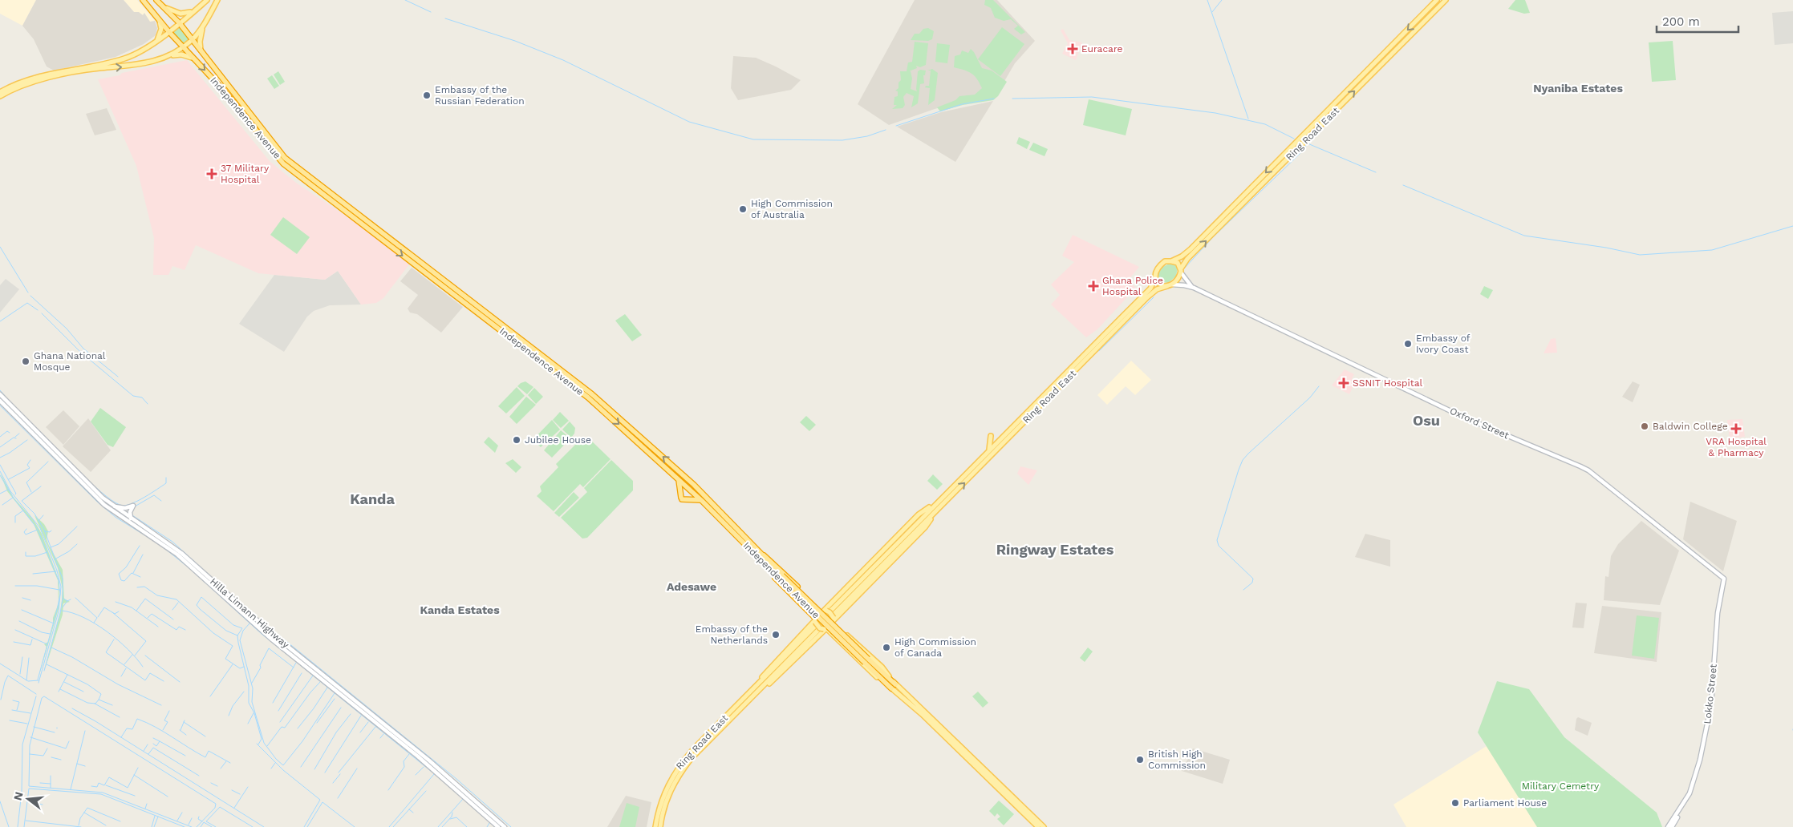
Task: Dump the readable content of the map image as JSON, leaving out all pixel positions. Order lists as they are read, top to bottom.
{
  "streets": {
    "highway": ["Independence Avenue"],
    "main road": [
      "Ring Road East",
      "Oxford Street",
      "Hilla Limann Highway",
      "Lokko Street"
    ]
  },
  "crossings": [
    ["Independence Avenue", "Ring Road East"],
    ["Ring Road East", "Oxford Street"],
    ["Oxford Street", "Lokko Street"]
  ],
  "districts": [
    "Nyaniba Estates",
    "Osu",
    "Kanda",
    "Ringway Estates",
    "Adesawe",
    "Kanda Estates"
  ],
  "parks": ["Military Cemetry"],
  "places": {
    "health": [
      "Euracare",
      "37 Military Hospital",
      "Ghana Police Hospital",
      "SSNIT Hospital",
      "VRA Hospital & Pharmacy"
    ],
    "other": [
      "Embassy of the Russian Federation",
      "High Commission of Australia",
      "Embassy of Ivory Coast",
      "Ghana National Mosque",
      "Baldwin College",
      "Jubilee House",
      "Embassy of the Netherlands",
      "High Commission of Canada",
      "British High Commission",
      "Parliament House"
    ]
  },
  "scale_bar": "200 m",
  "north": "left"
}
